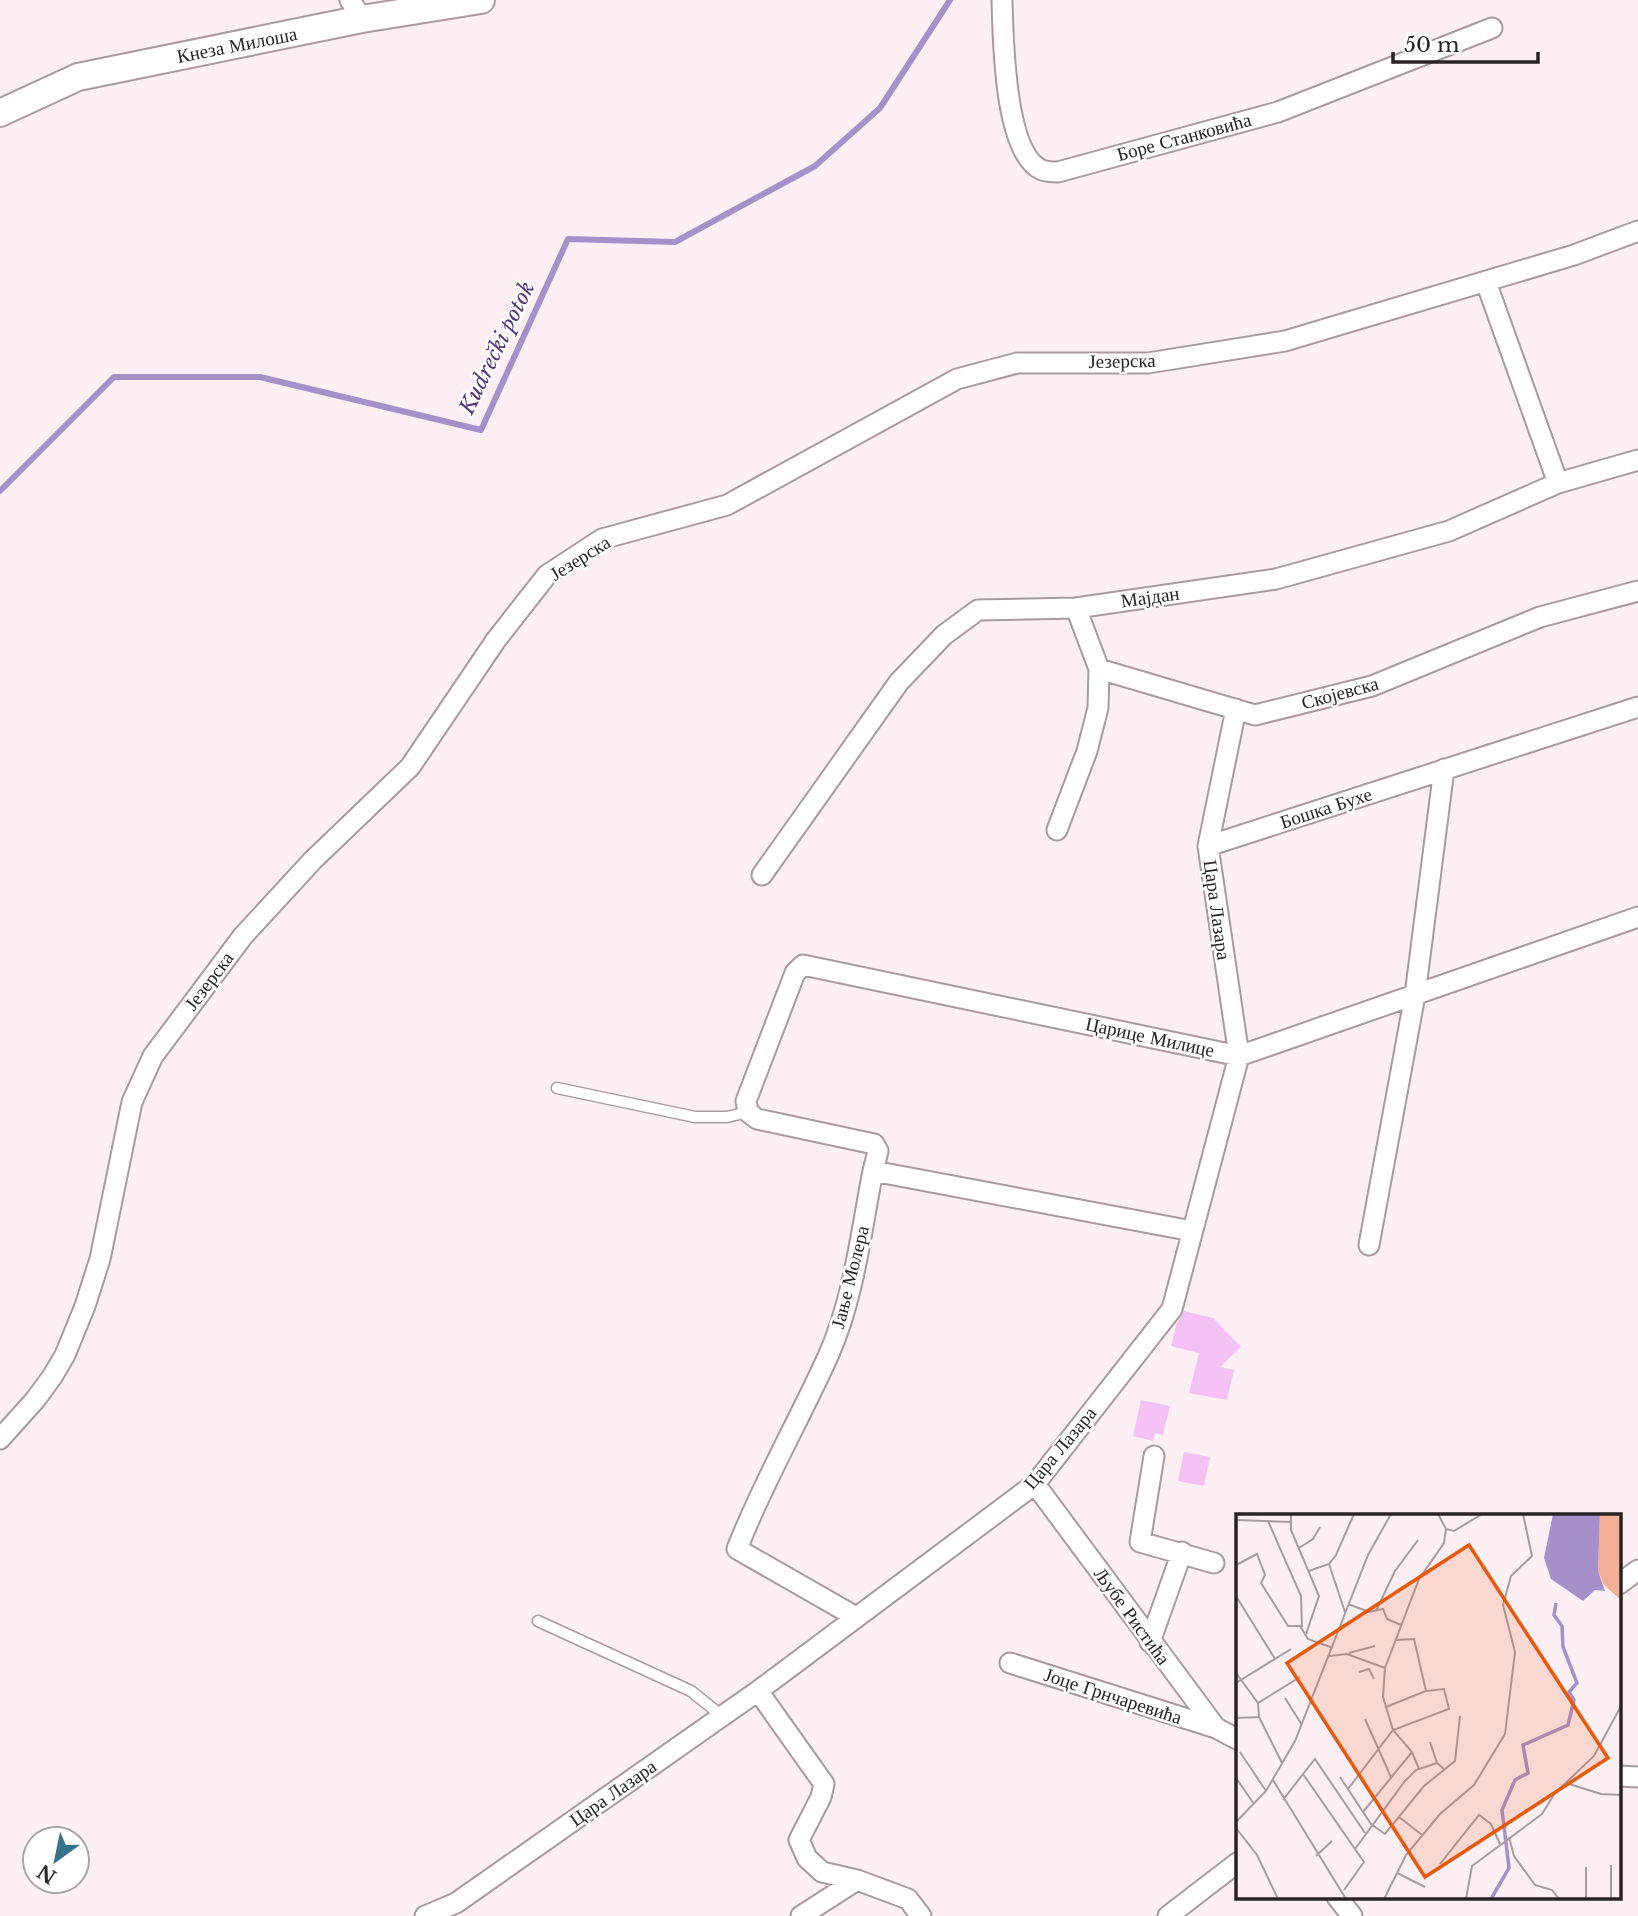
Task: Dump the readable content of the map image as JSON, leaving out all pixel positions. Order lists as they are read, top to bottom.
{
  "streets": {
    "street": [
      "Кнеза Милоша",
      "Боре Станковића",
      "Језерска",
      "Мајдан",
      "Скојевска",
      "Бошка Бухе",
      "Цара Лазара",
      "Царице Милице",
      "Јање Молера",
      "Љубе Ристића",
      "Јоце Грнчаревића"
    ]
  },
  "crossings": [
    ["Скојевска", "Цара Лазара"],
    ["Бошка Бухе", "Цара Лазара"],
    ["Цара Лазара", "Царице Милице"],
    ["Цара Лазара", "Јање Молера"],
    ["Цара Лазара", "Љубе Ристића"],
    ["Љубе Ристића", "Јоце Грнчаревића"]
  ],
  "water": ["Kudrečki potok"],
  "scale_bar": "50 m",
  "north": "bottom left"
}
